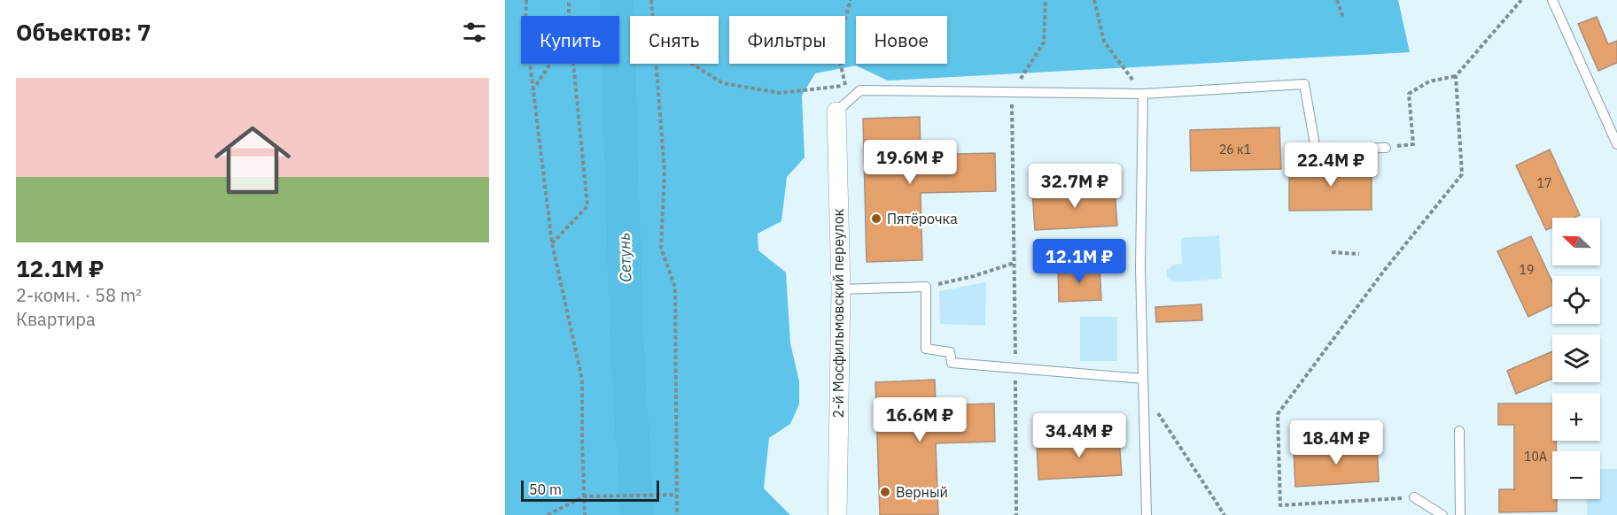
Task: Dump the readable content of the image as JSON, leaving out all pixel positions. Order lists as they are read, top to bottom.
{
  "streets": {
    "street": ["2-й Мосфильмовский переулок"]
  },
  "water": ["Сетунь"],
  "places": ["Пятёрочка", "Верный"],
  "house_numbers": [
    "26 к1",
    "17",
    "19",
    "10А"
  ],
  "scale_bar": "50 m",
  "north": "left",
  "page": {
    "heading": "Объектов: 7",
    "chip": [
      "Купить",
      "Снять",
      "Фильтры",
      "Новое"
    ],
    "list": [
      {
        "name": "12.1M ₽",
        "note": "2-комн. · 58 m² · Квартира"
      }
    ],
    "price": [
      "19.6M ₽",
      "22.4M ₽",
      "32.7M ₽",
      "12.1M ₽",
      "16.6M ₽",
      "34.4M ₽",
      "18.4M ₽"
    ],
    "map_buttons": ["+", "−"],
    "scale": "50 m"
  }
}
